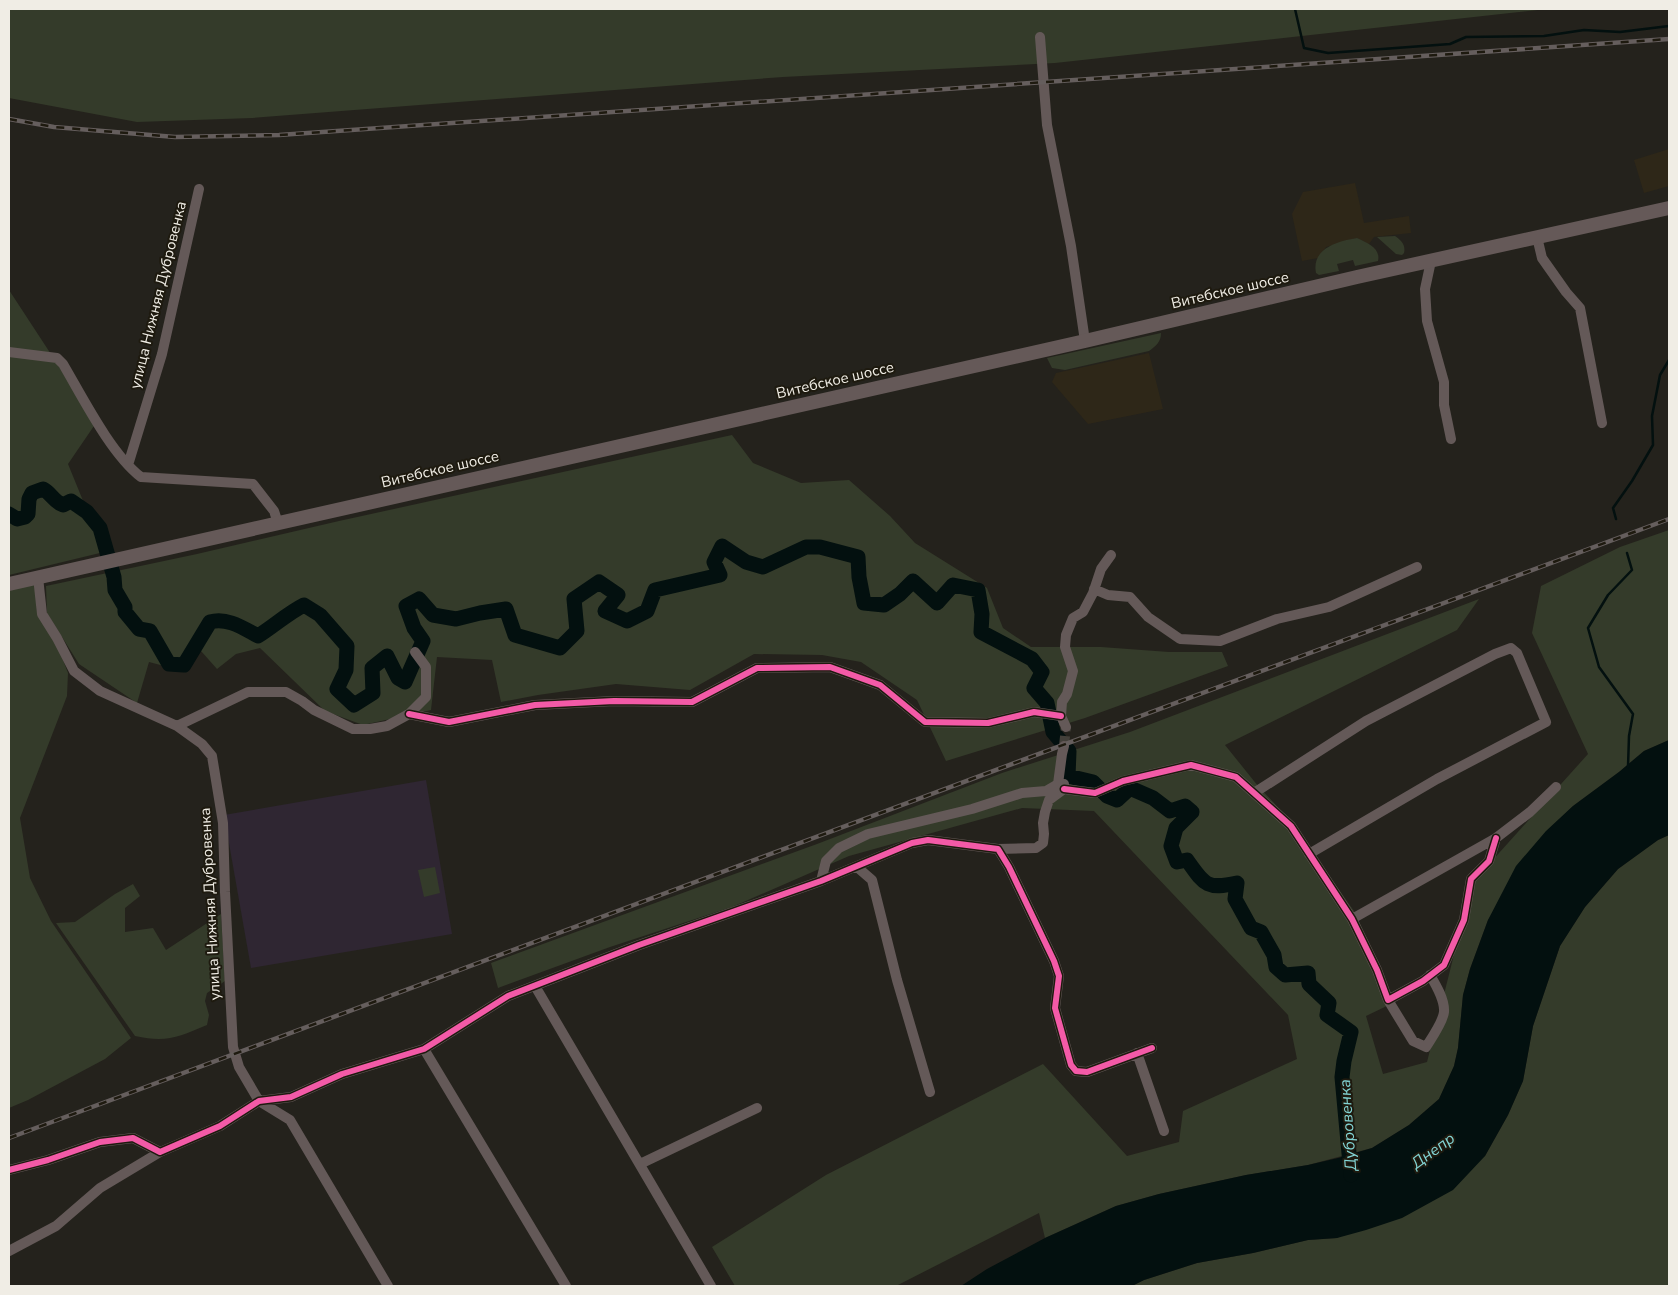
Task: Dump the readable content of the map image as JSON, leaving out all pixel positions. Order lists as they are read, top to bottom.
{
  "streets": {
    "main road": ["Витебское шоссе"],
    "street": ["улица Нижняя Дубровенка"]
  },
  "crossings": [
    ["Витебское шоссе", "улица Нижняя Дубровенка"]
  ],
  "water": ["Дубровенка", "Днепр"]
}
